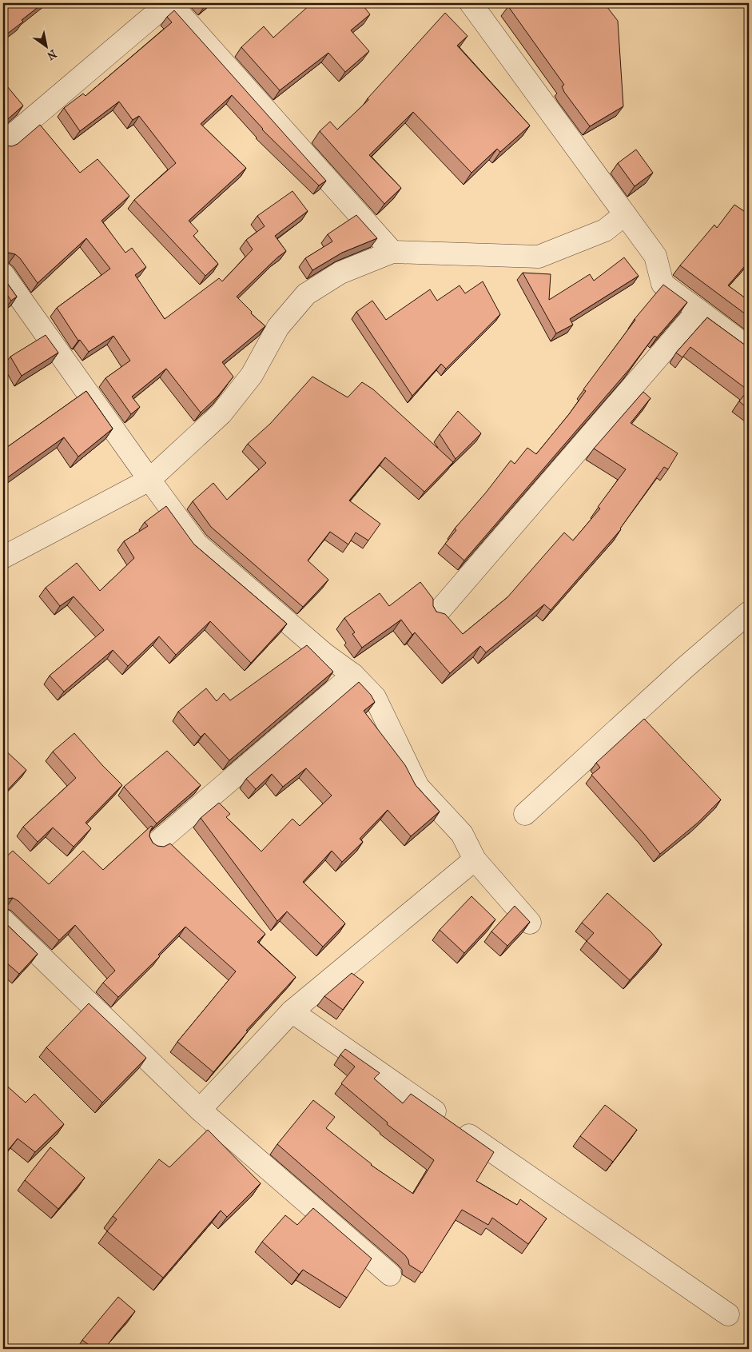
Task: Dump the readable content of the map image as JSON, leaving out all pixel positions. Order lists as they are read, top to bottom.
{
  "north": "bottom right"
}
